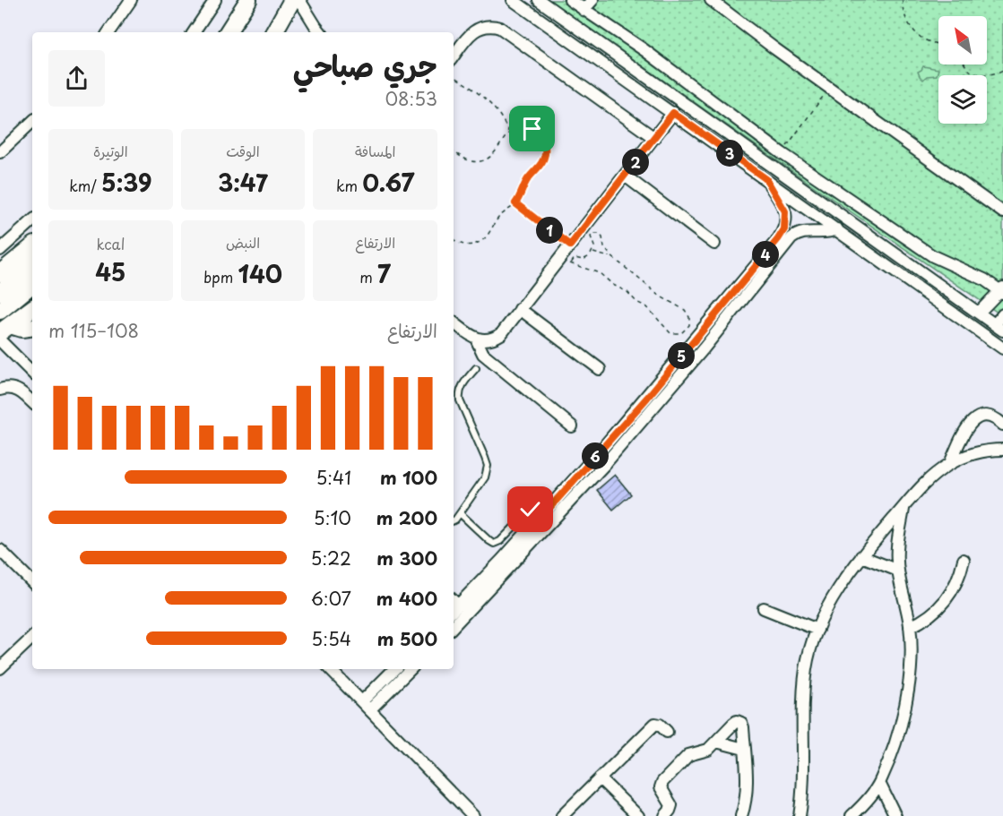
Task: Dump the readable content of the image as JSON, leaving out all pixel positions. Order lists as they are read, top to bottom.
{
  "north": "top left",
  "page": {
    "heading": ["جري صباحي", "08:53"],
    "stats": [
      ["المسافة", "0.67 km"],
      ["الوقت", "3:47"],
      ["الوتيرة", "5:39 /km"],
      ["الارتفاع", "7 m"],
      ["النبض", "140 bpm"],
      ["kcal", "45"]
    ],
    "pins": [
      "3",
      "2",
      "1",
      "4",
      "5",
      "6"
    ],
    "chart": ["الارتفاع", "108–115 m"],
    "list": [
      {
        "name": "100 m",
        "note": "5:41"
      },
      {
        "name": "200 m",
        "note": "5:10"
      },
      {
        "name": "300 m",
        "note": "5:22"
      },
      {
        "name": "400 m",
        "note": "6:07"
      },
      {
        "name": "500 m",
        "note": "5:54"
      }
    ]
  }
}
